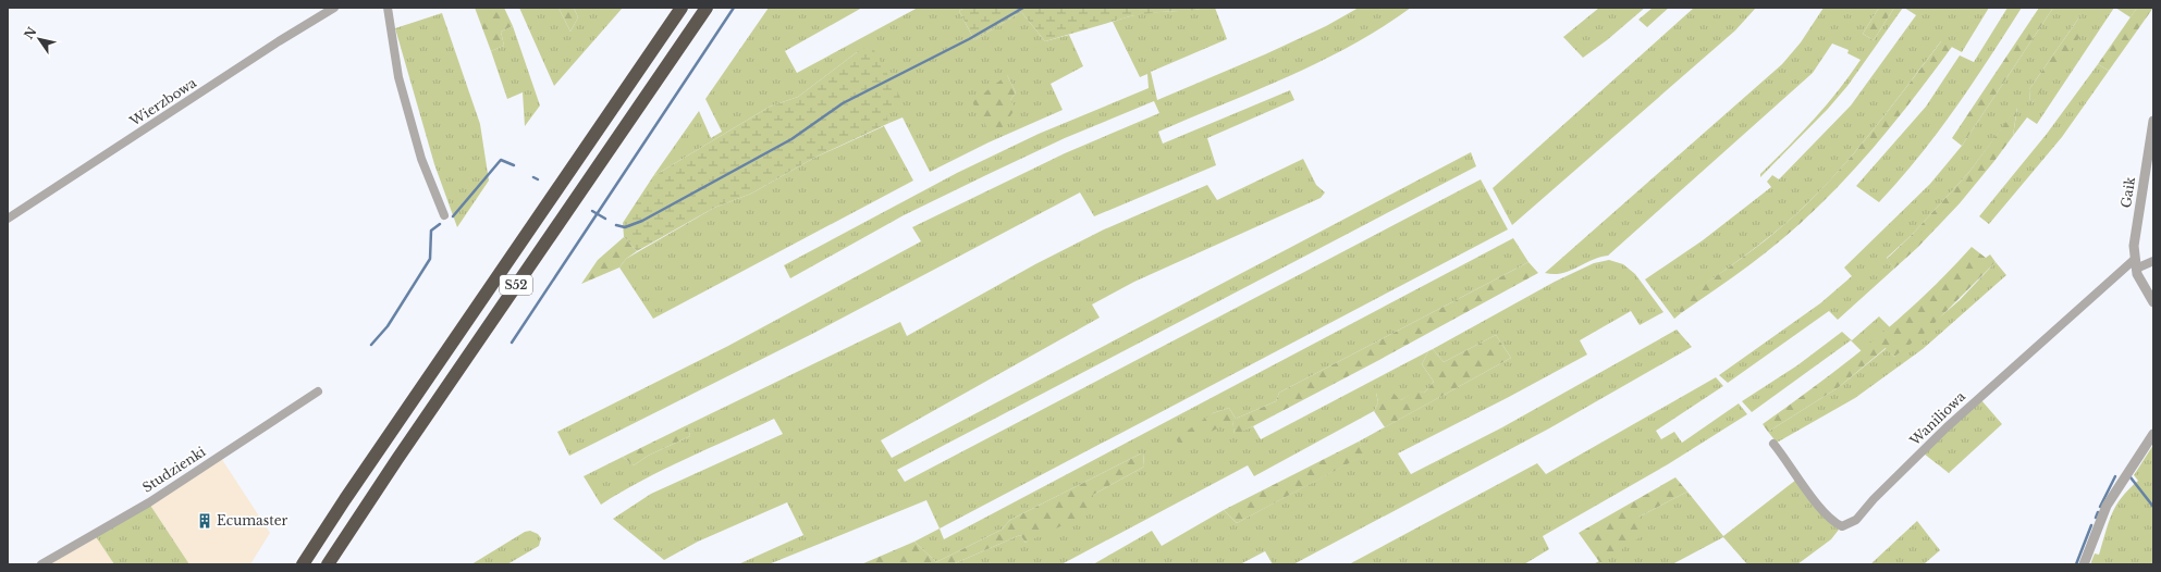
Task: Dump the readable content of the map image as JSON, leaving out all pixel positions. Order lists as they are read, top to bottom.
{
  "streets": {
    "highway": ["S52"],
    "street": [
      "Wierzbowa",
      "Gaik",
      "Waniliowa",
      "Studzienki"
    ]
  },
  "crossings": [
    ["Gaik", "Waniliowa"]
  ],
  "places": {
    "building": ["Ecumaster"]
  },
  "north": "top left"
}
